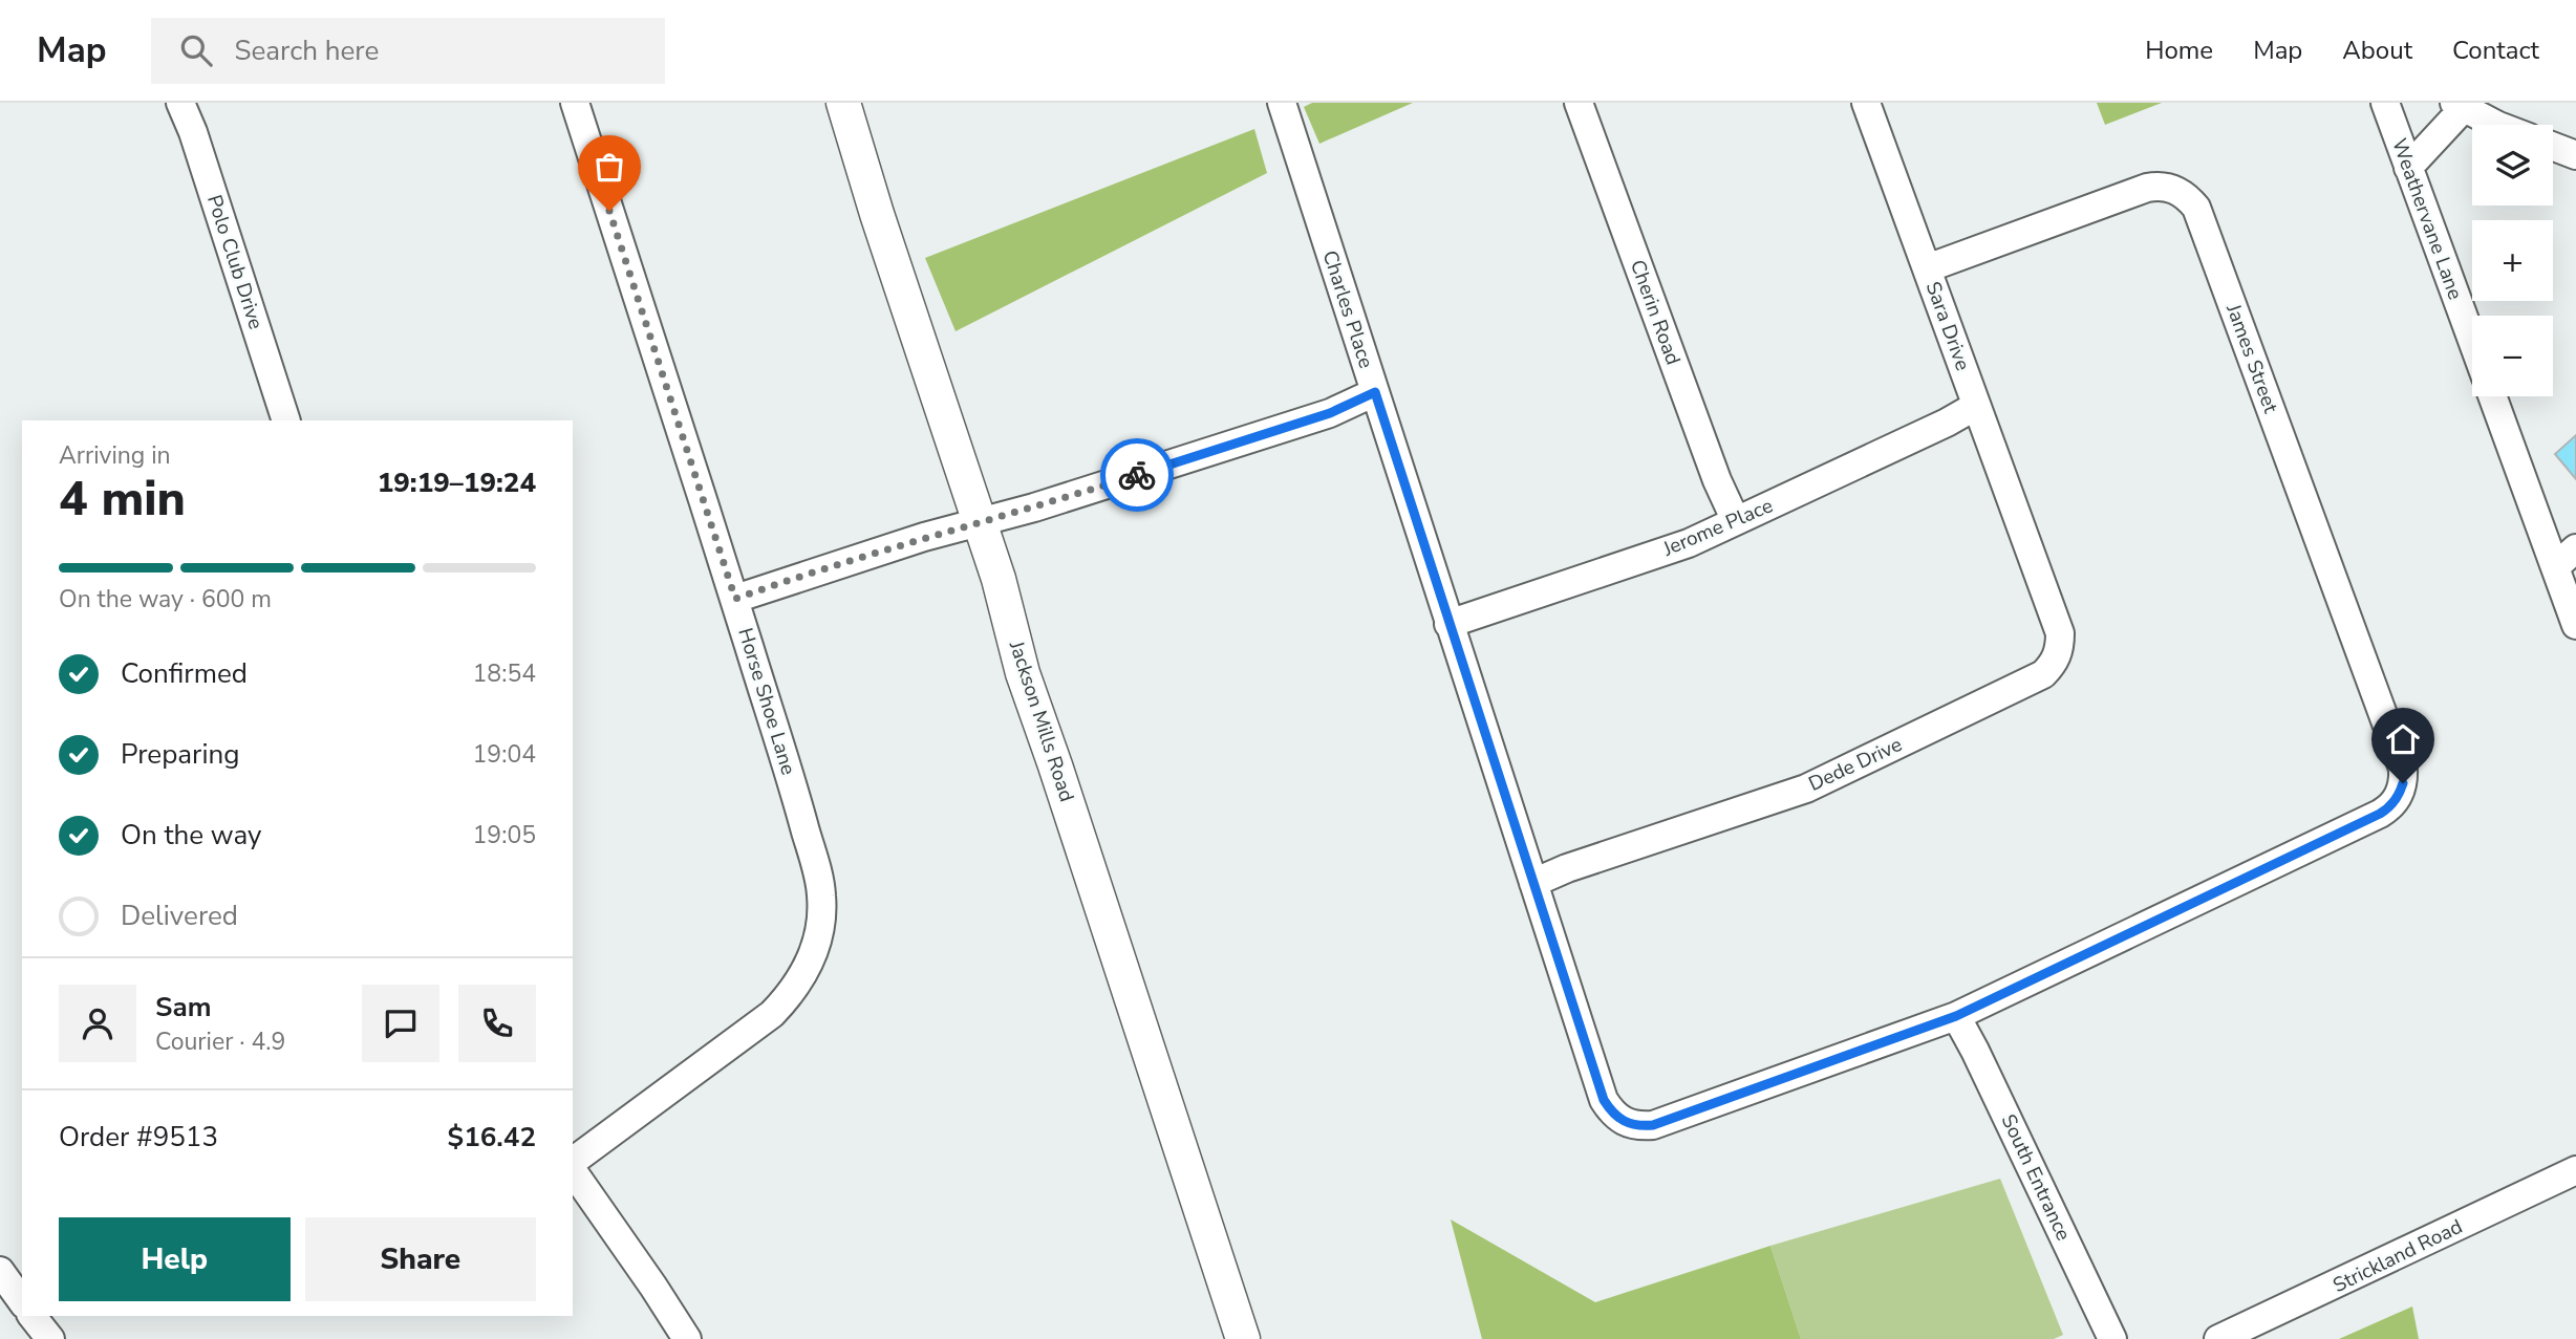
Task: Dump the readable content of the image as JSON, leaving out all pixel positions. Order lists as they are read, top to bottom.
{
  "streets": {
    "main road": ["Jackson Mills Road"],
    "street": [
      "Weathervane Lane",
      "Polo Club Drive",
      "Charles Place",
      "Cherin Road",
      "Sara Drive",
      "James Street",
      "Jerome Place",
      "Horse Shoe Lane",
      "Dede Drive",
      "South Entrance",
      "Strickland Road"
    ]
  },
  "crossings": [
    ["Charles Place", "James Street"],
    ["Charles Place", "Jerome Place"],
    ["Charles Place", "Dede Drive"],
    ["Charles Place", "South Entrance"],
    ["Cherin Road", "Jerome Place"],
    ["Sara Drive", "James Street"],
    ["Sara Drive", "Jerome Place"],
    ["Sara Drive", "Dede Drive"],
    ["James Street", "South Entrance"]
  ],
  "page": {
    "header": "Map",
    "search": "Search here",
    "nav": [
      "Home",
      "Map",
      "About",
      "Contact"
    ],
    "map_buttons": ["+", "−"],
    "heading": ["4 min", "Arriving in", "19:19–19:24"],
    "panel": [
      "Sam",
      "Courier · 4.9",
      "Order #9513",
      "$16.42"
    ],
    "bar": "On the way · 600 m",
    "list": [
      ["Confirmed", "18:54"],
      ["Preparing", "19:04"],
      ["On the way", "19:05"],
      "Delivered"
    ],
    "buttons": ["Help", "Share"]
  }
}
